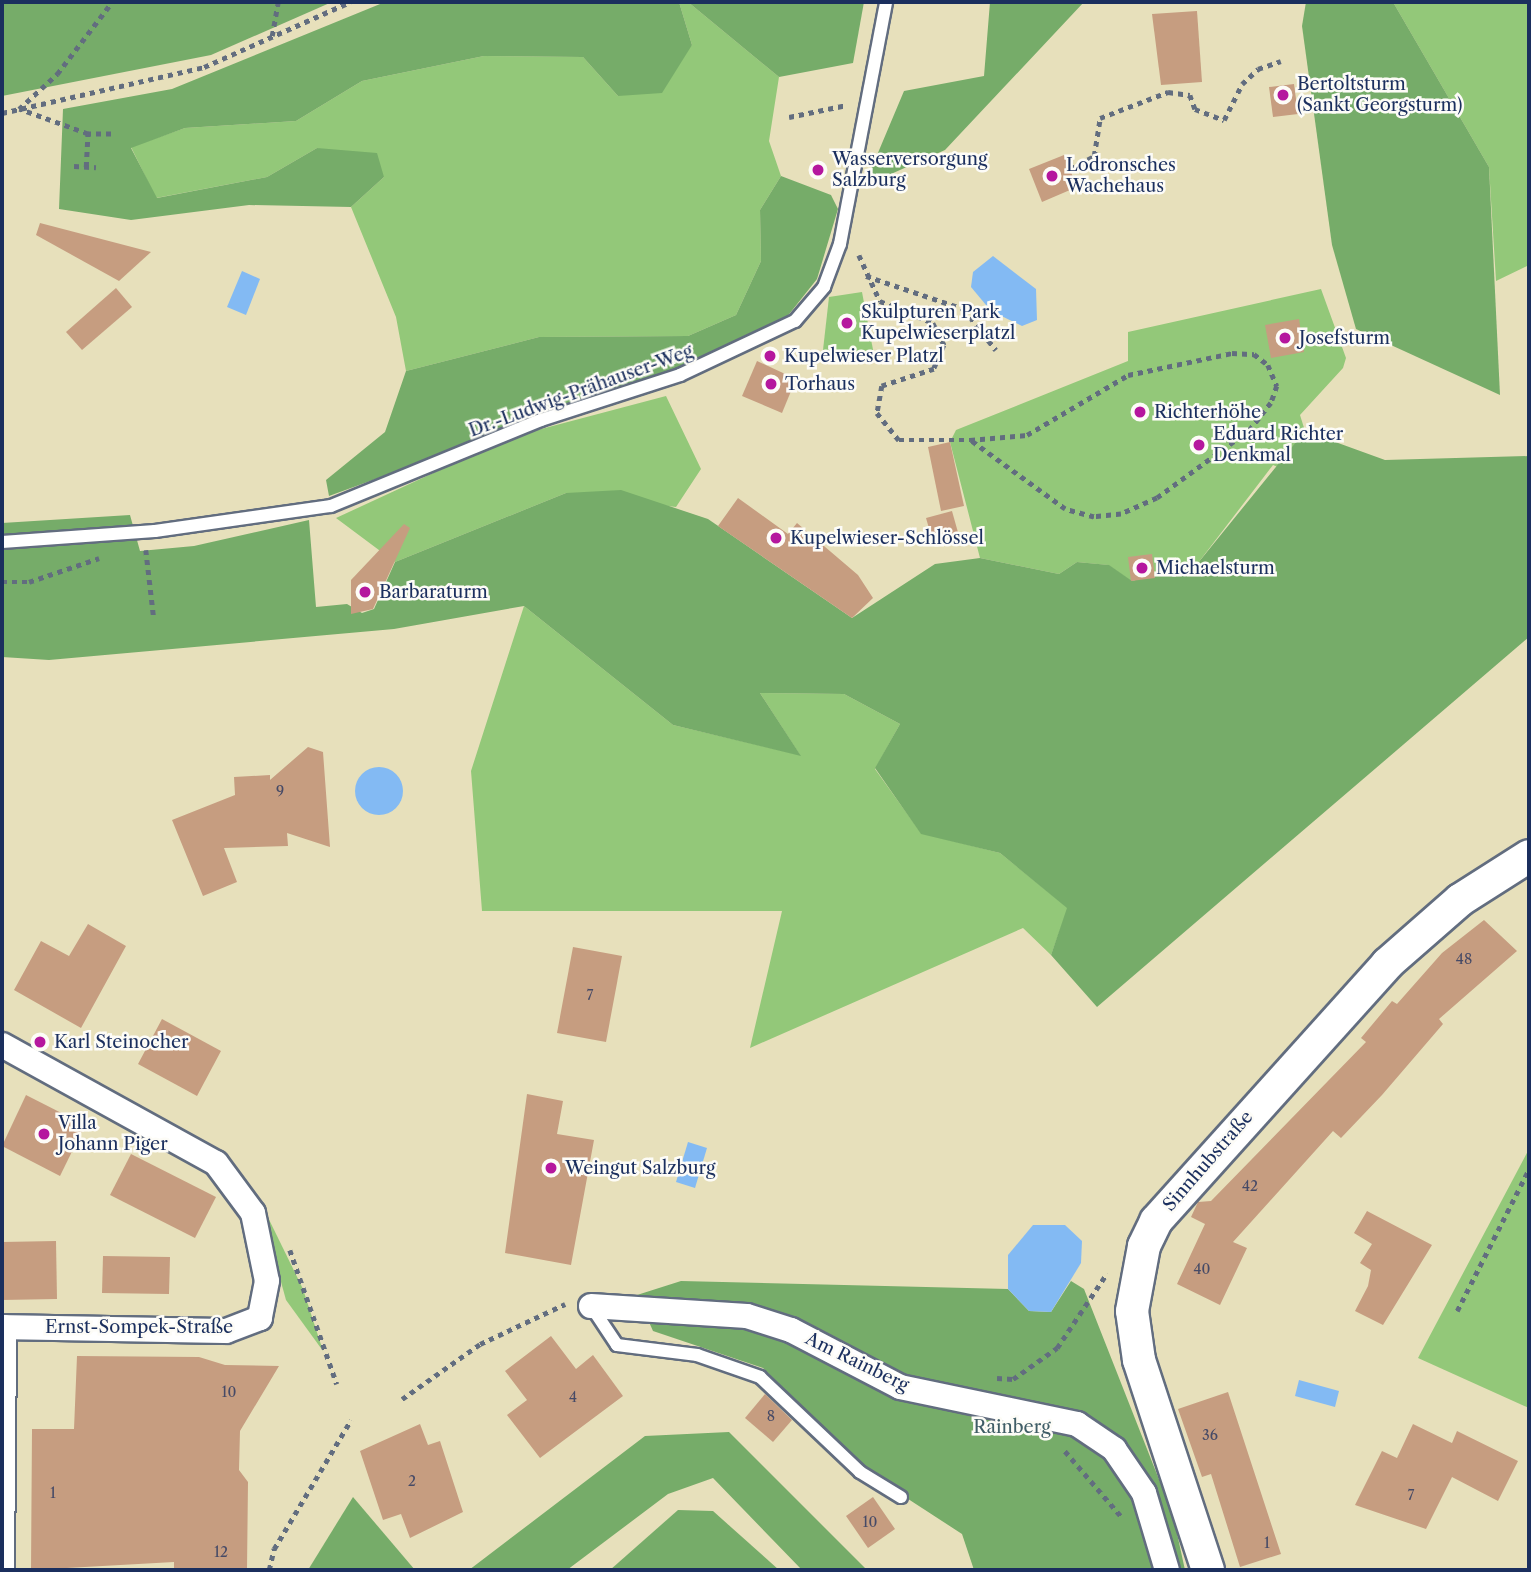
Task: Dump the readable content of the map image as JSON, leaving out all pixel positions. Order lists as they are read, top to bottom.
{
  "streets": {
    "street": ["Sinnhubstraße", "Ernst-Sompek-Straße", "Am Rainberg"],
    "lane": ["Dr.-Ludwig-Prähauser-Weg"]
  },
  "parks": ["Rainberg"],
  "places": [
    "Bertoltsturm (Sankt Georgsturm)",
    "Wasserversorgung Salzburg",
    "Lodronsches Wachehaus",
    "Skulpturen Park Kupelwieserplatzl",
    "Josefsturm",
    "Kupelwieser Platzl",
    "Torhaus",
    "Richterhöhe",
    "Eduard Richter Denkmal",
    "Kupelwieser-Schlössel",
    "Michaelsturm",
    "Barbaraturm",
    "Karl Steinocher",
    "Villa Johann Piger",
    "Weingut Salzburg"
  ],
  "house_numbers": [
    "9",
    "48",
    "7",
    "42",
    "40",
    "10",
    "4",
    "8",
    "36",
    "2",
    "1",
    "7",
    "10",
    "1",
    "12"
  ]
}
